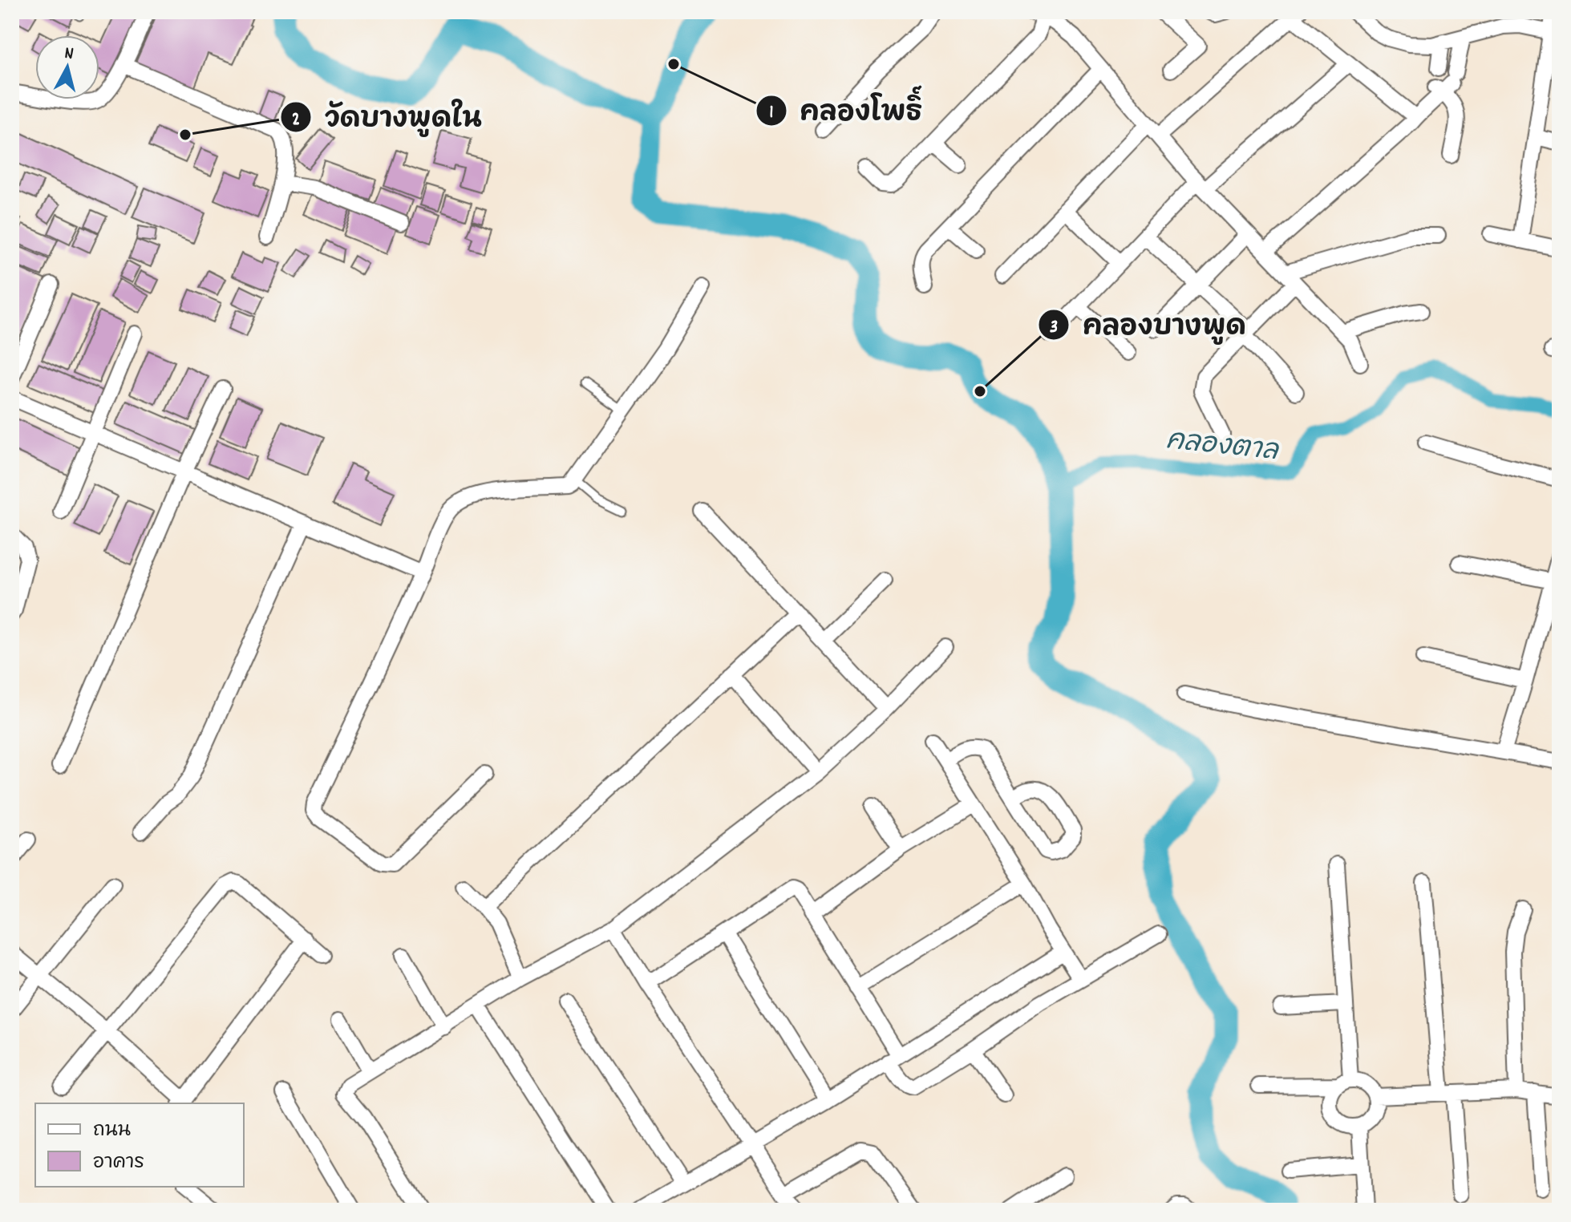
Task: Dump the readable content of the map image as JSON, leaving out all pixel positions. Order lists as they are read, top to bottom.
{
  "water": ["คลองตาล"],
  "places": ["คลองโพธิ์", "วัดบางพูดใน", "คลองบางพูด"],
  "legend": ["ถนน", "อาคาร"],
  "north": "top"
}
